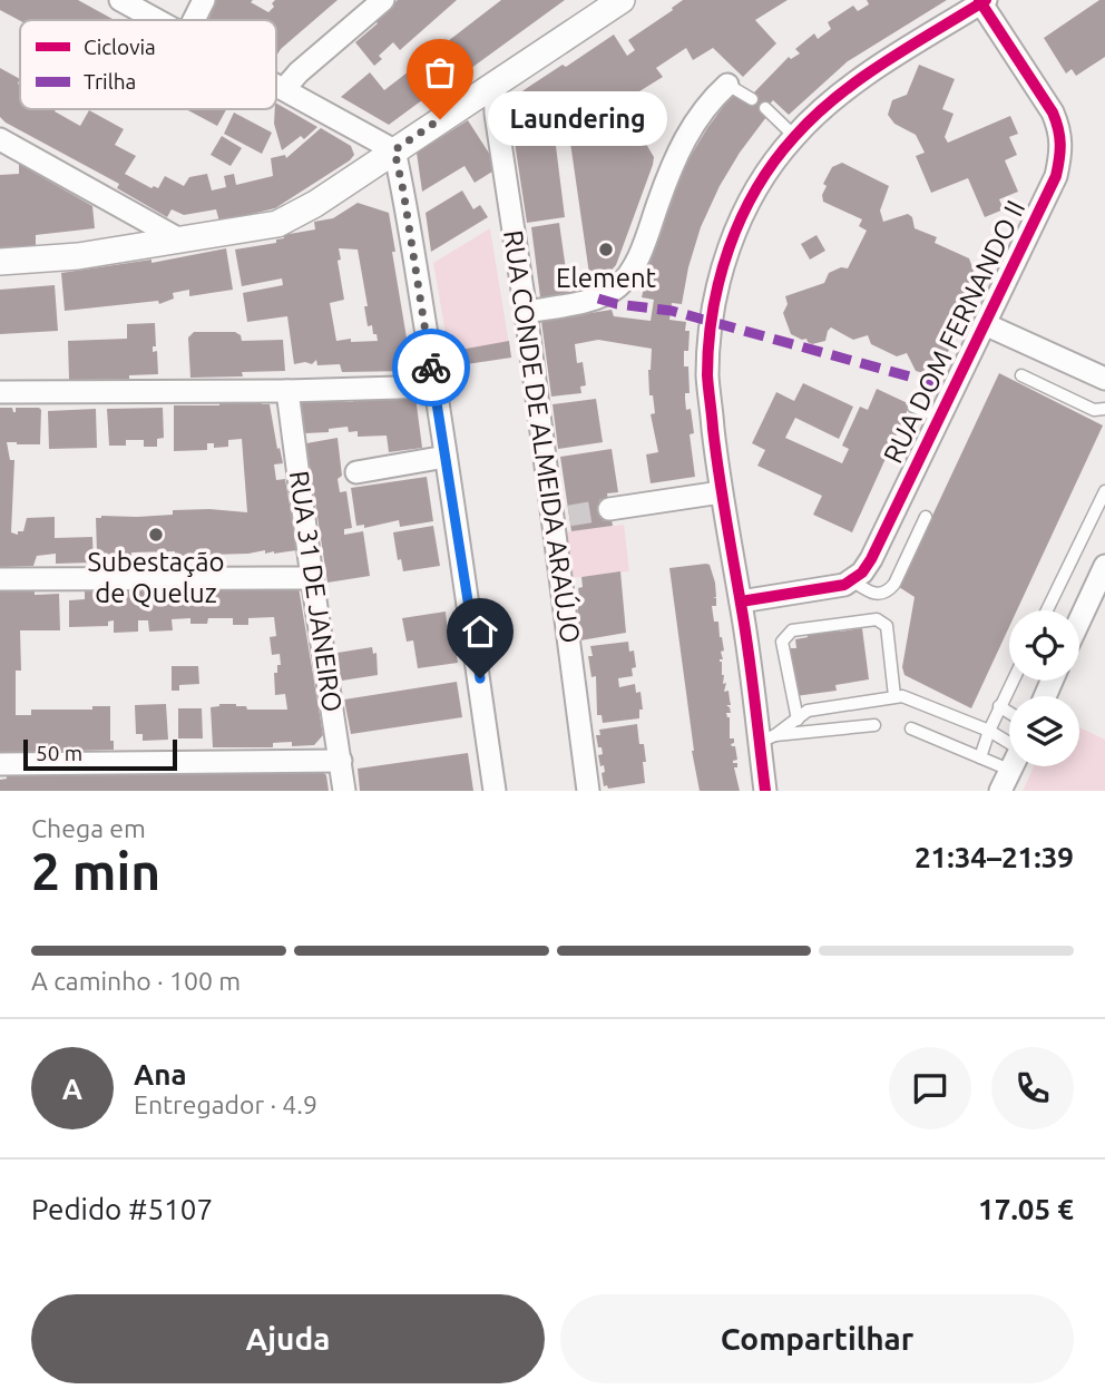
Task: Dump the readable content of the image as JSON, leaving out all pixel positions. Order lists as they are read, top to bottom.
{
  "streets": {
    "street": ["RUA DOM FERNANDO II", "RUA CONDE DE ALMEIDA ARAÚJO", "RUA 31 DE JANEIRO"]
  },
  "places": ["Laundering", "Element", "Subestação de Queluz"],
  "legend": ["Ciclovia", "Trilha"],
  "scale_bar": "50 m",
  "page": {
    "bubble": "Laundering",
    "scale": "50 m",
    "heading": ["2 min", "Chega em", "21:34–21:39"],
    "panel": [
      "Ana",
      "Entregador · 4.9",
      "Pedido #5107",
      "17.05 €"
    ],
    "bar": "A caminho · 100 m",
    "round": "A",
    "buttons": ["Ajuda", "Compartilhar"]
  }
}
